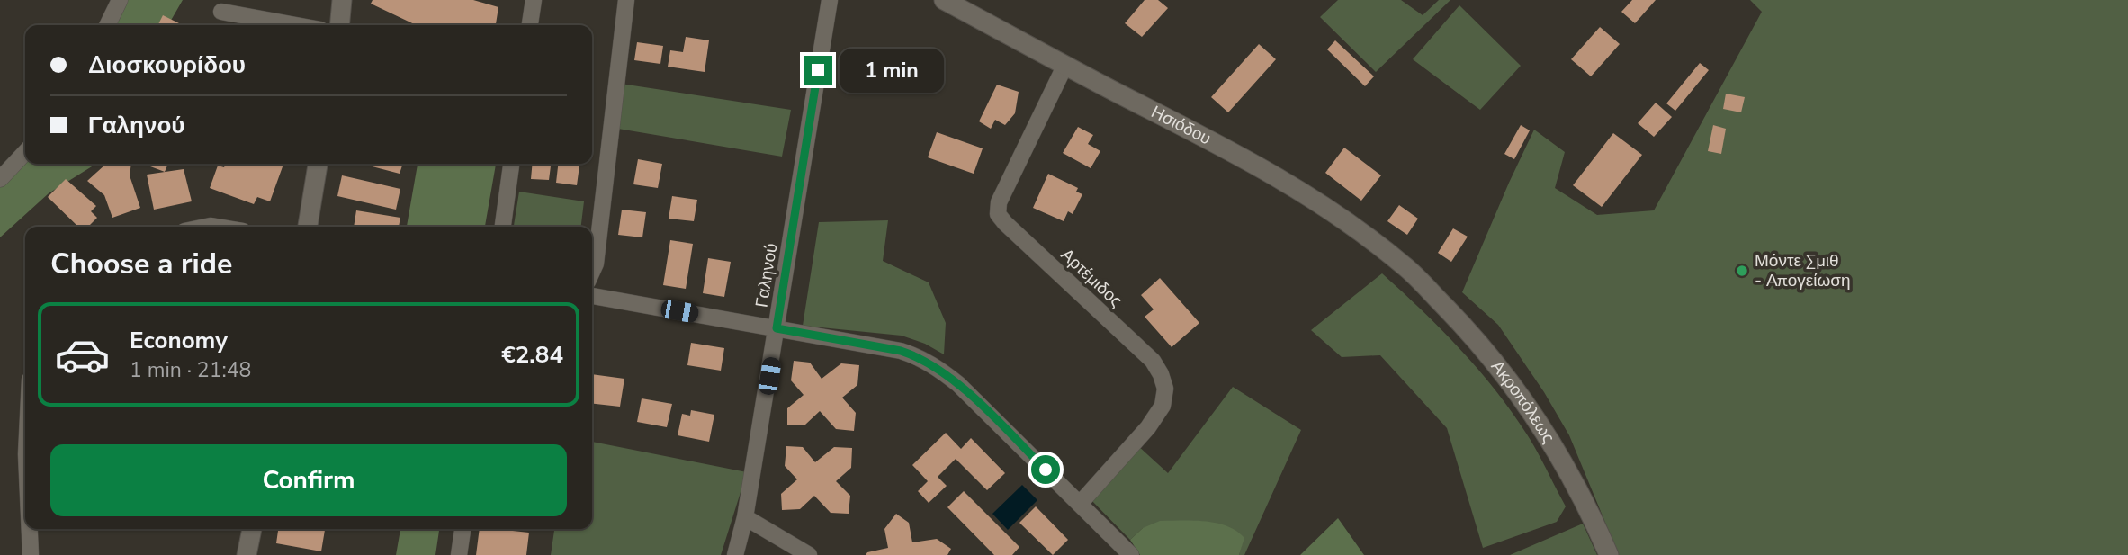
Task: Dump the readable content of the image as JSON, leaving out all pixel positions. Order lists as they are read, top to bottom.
{
  "streets": {
    "street": [
      "Ησιόδου",
      "Γαληνού",
      "Αρτέμιδος",
      "Ακροπόλεως"
    ]
  },
  "crossings": [
    ["Ησιόδου", "Αρτέμιδος"],
    ["Ησιόδου", "Ακροπόλεως"]
  ],
  "places": ["Μόντε Σμιθ - Απογείωση"],
  "page": {
    "banner": ["Διοσκουρίδου", "Γαληνού"],
    "bubble": "1 min",
    "heading": "Choose a ride",
    "list": [
      {
        "name": "Economy",
        "note": "1 min · 21:48",
        "value": "€2.84"
      }
    ],
    "buttons": "Confirm"
  }
}
